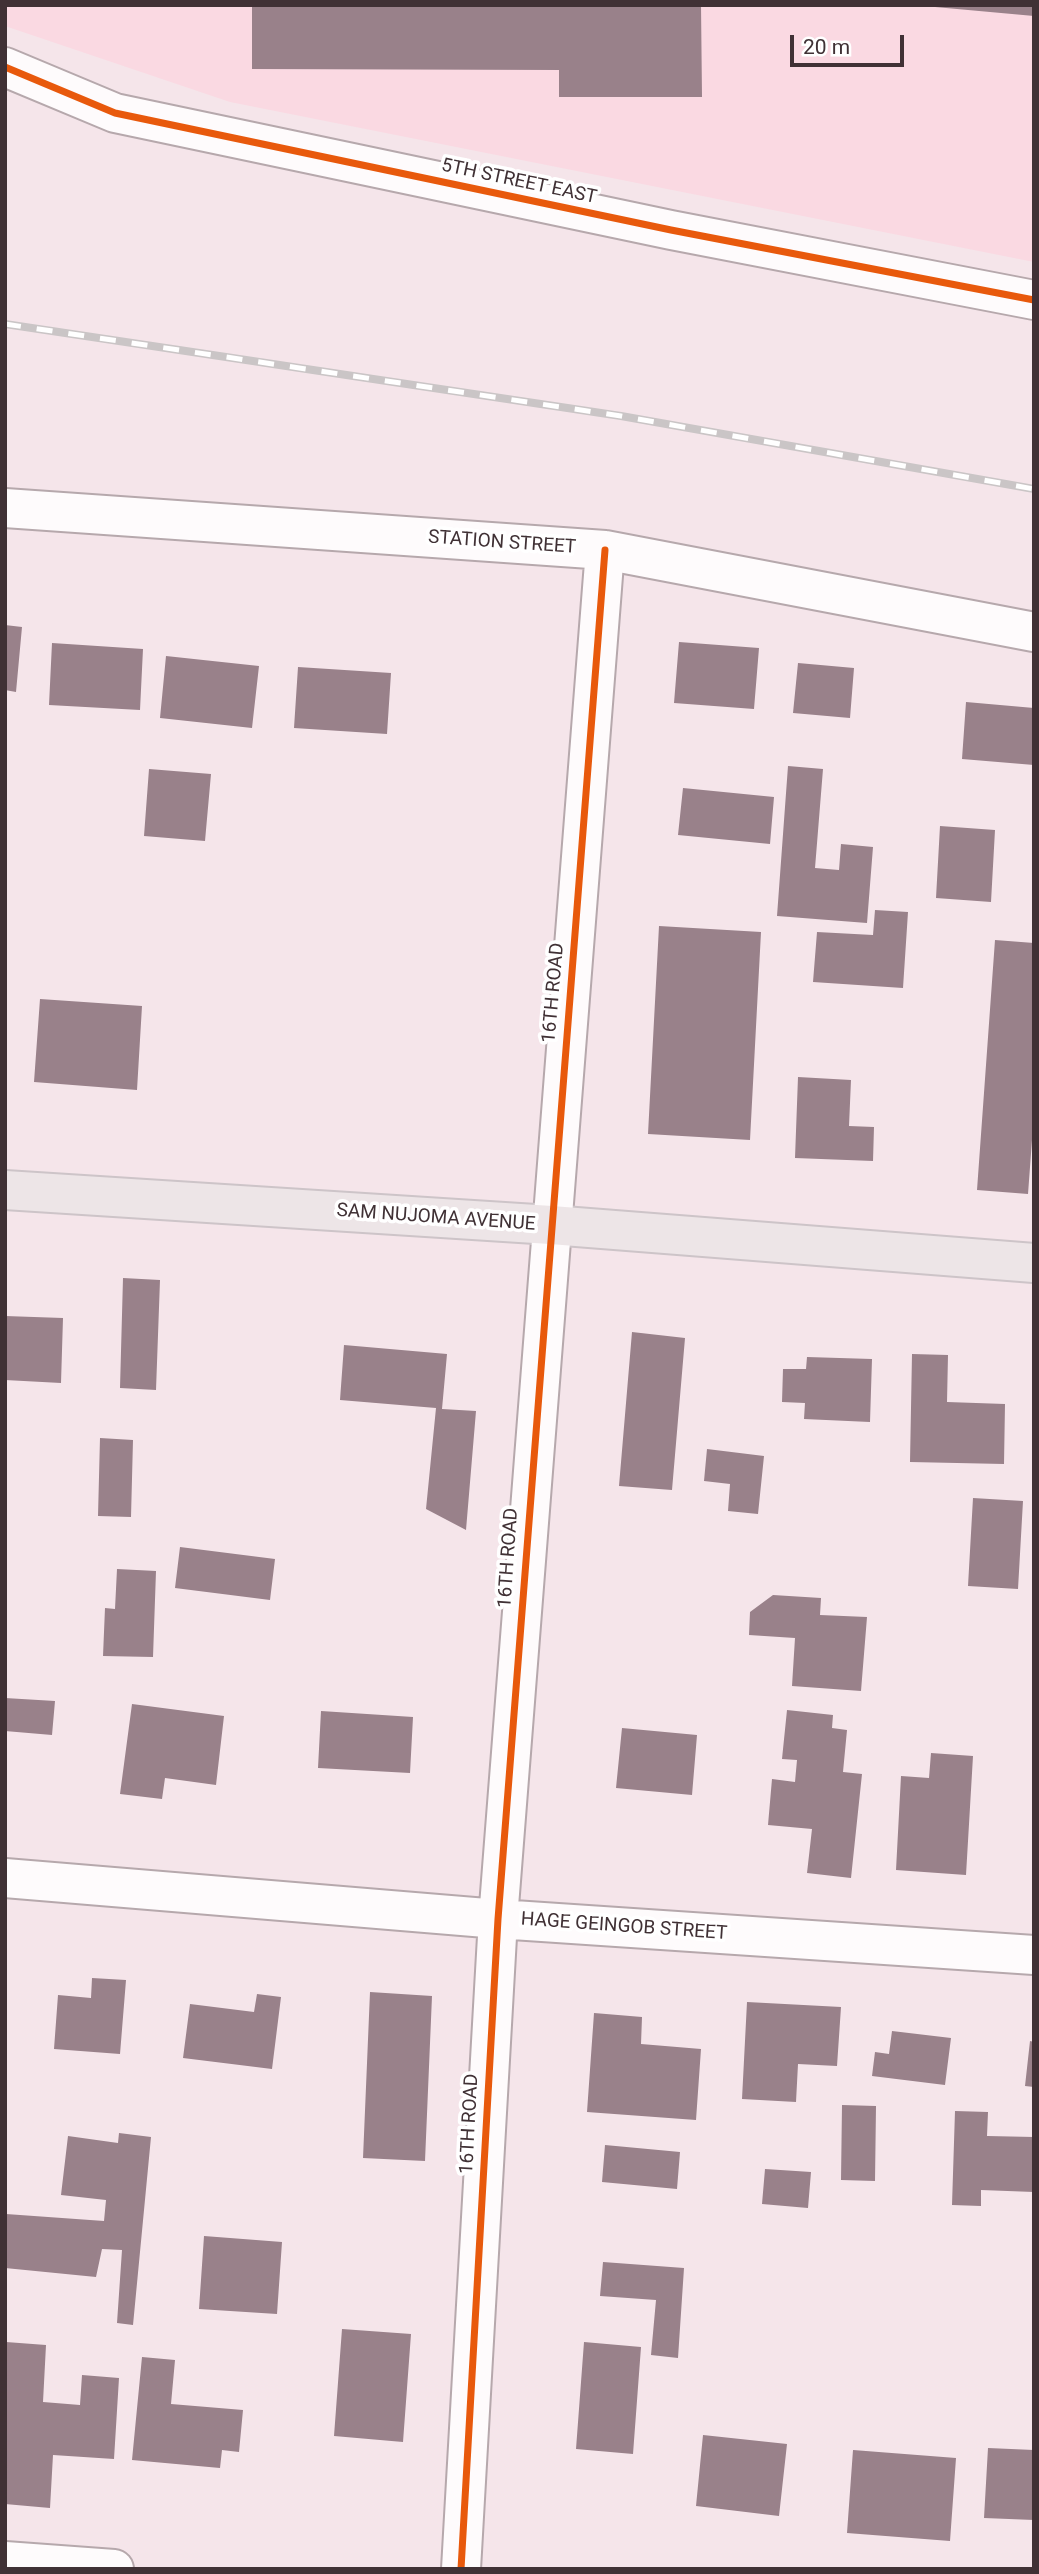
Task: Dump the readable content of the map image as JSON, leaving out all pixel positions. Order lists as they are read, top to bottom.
{
  "streets": {
    "main road": ["SAM NUJOMA AVENUE"],
    "street": [
      "5TH STREET EAST",
      "STATION STREET",
      "16TH ROAD",
      "HAGE GEINGOB STREET"
    ]
  },
  "crossings": [
    ["STATION STREET", "16TH ROAD"],
    ["16TH ROAD", "SAM NUJOMA AVENUE"],
    ["16TH ROAD", "HAGE GEINGOB STREET"]
  ],
  "scale_bar": "20 m"
}
